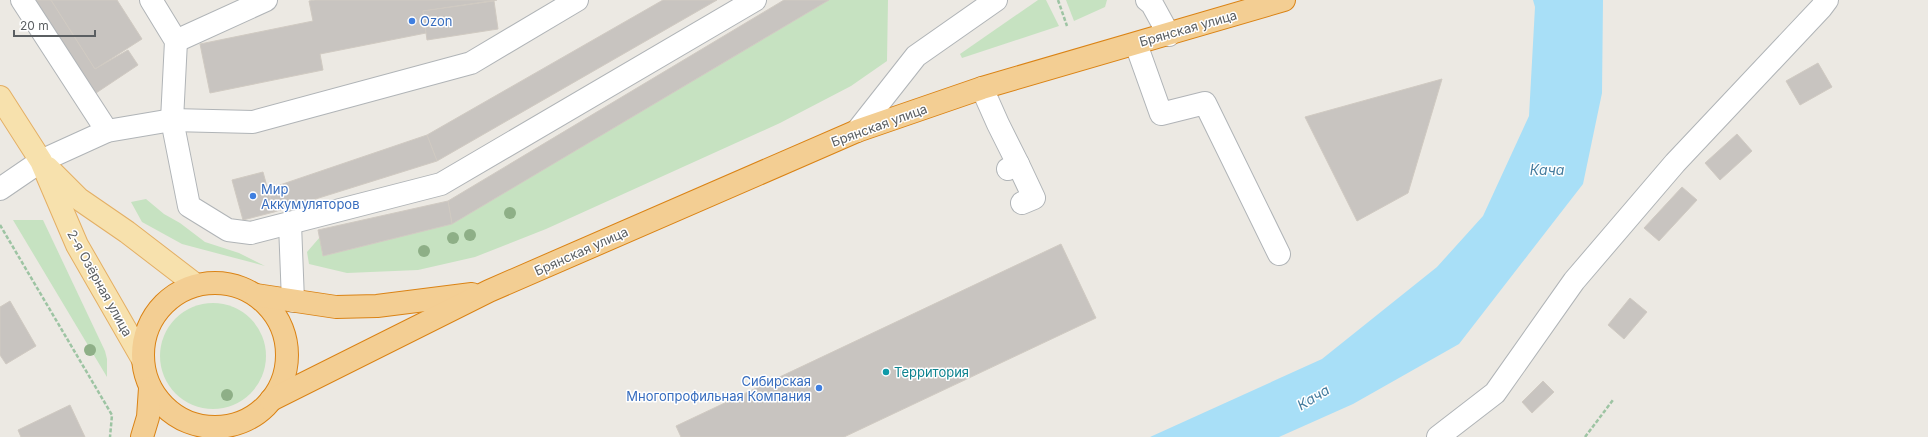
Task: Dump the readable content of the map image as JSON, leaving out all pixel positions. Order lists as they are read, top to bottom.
{
  "streets": {
    "highway": ["Брянская улица"],
    "main road": ["2-я Озёрная улица"]
  },
  "crossings": [
    ["Брянская улица", "2-я Озёрная улица"]
  ],
  "water": ["Кача"],
  "places": [
    "Ozon",
    "Мир Аккумуляторов",
    "Территория",
    "Сибирская Многопрофильная Компания"
  ],
  "scale_bar": "20 m"
}
